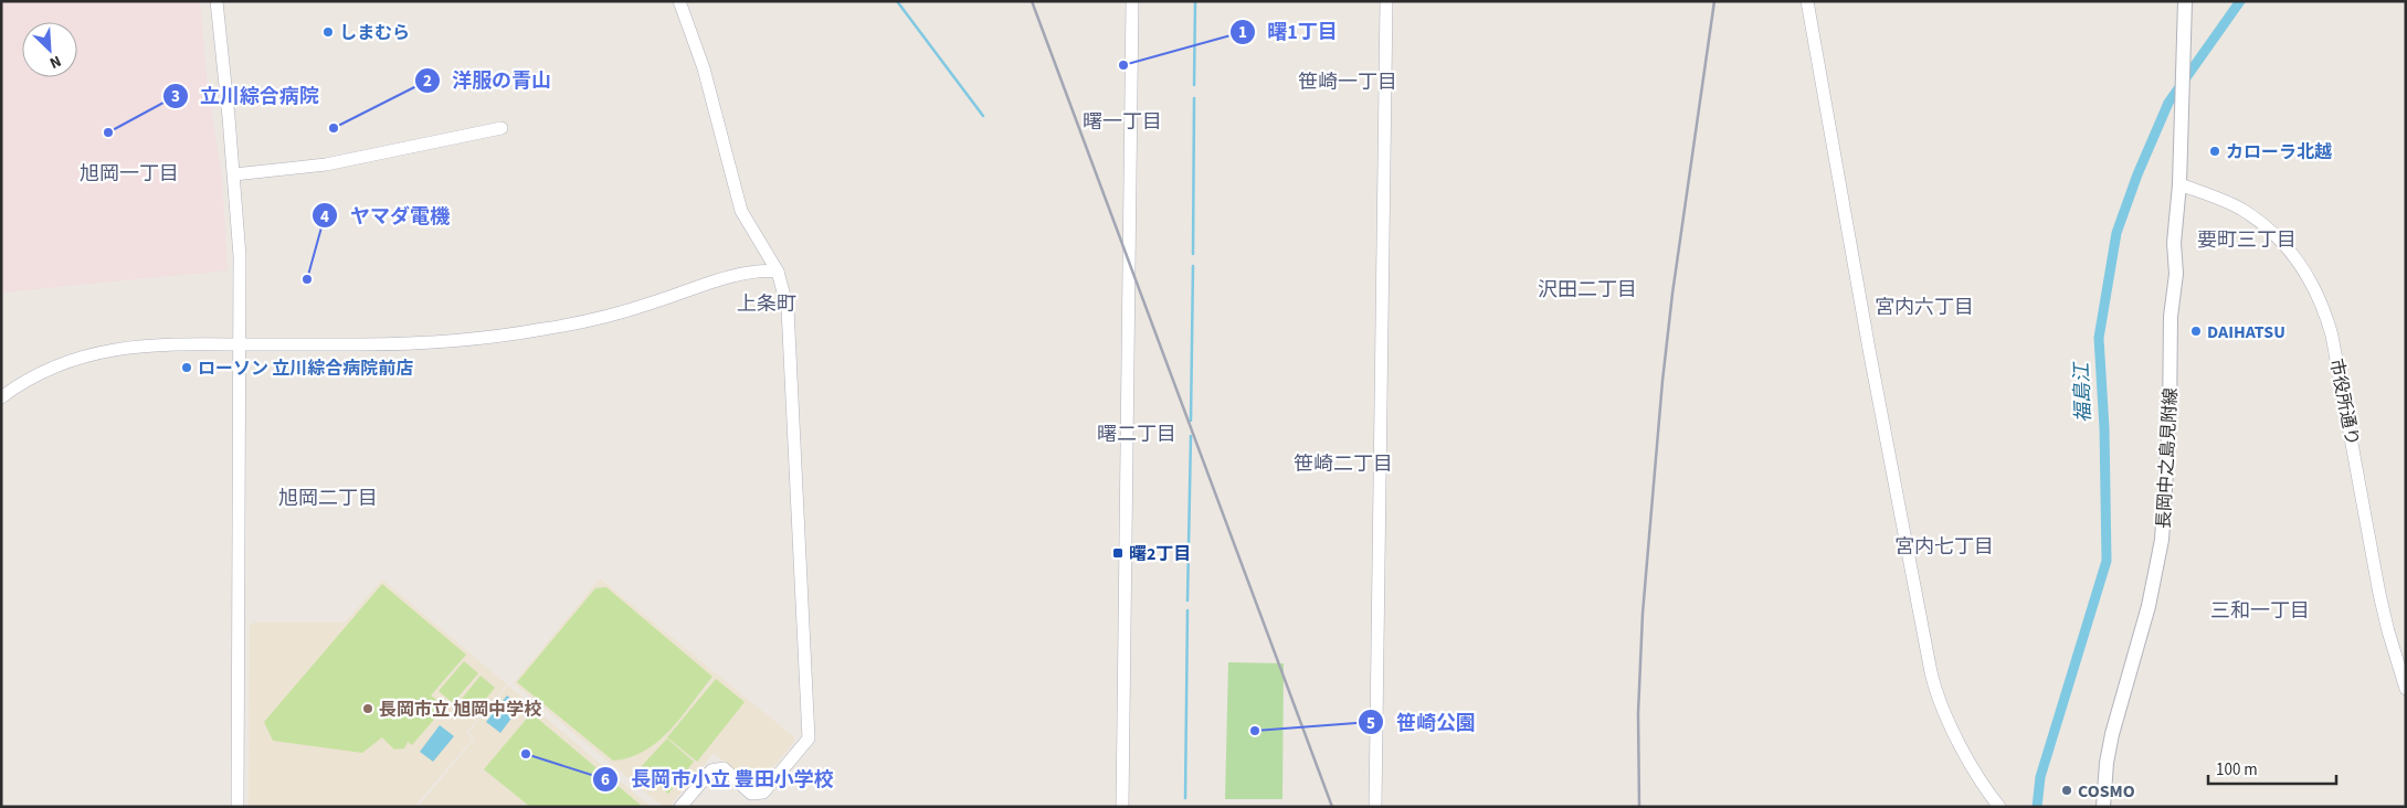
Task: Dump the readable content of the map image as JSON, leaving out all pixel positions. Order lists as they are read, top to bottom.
{
  "streets": {
    "main road": ["長岡中之島見附線"],
    "street": ["市役所通り"]
  },
  "crossings": [
    ["市役所通り", "長岡中之島見附線"]
  ],
  "districts": [
    "笹崎一丁目",
    "曙一丁目",
    "旭岡一丁目",
    "要町三丁目",
    "沢田二丁目",
    "上条町",
    "宮内六丁目",
    "曙二丁目",
    "笹崎二丁目",
    "旭岡二丁目",
    "宮内七丁目",
    "三和一丁目"
  ],
  "water": ["福島江"],
  "places": {
    "other": [
      "しまむら",
      "曙1丁目",
      "洋服の青山",
      "立川綜合病院",
      "カローラ北越",
      "ヤマダ電機",
      "DAIHATSU",
      "ローソン 立川綜合病院前店",
      "長岡市立 旭岡中学校",
      "笹崎公園",
      "長岡市小立 豊田小学校",
      "COSMO"
    ],
    "transit": ["曙2丁目"]
  },
  "scale_bar": "100 m",
  "north": "bottom right"
}
